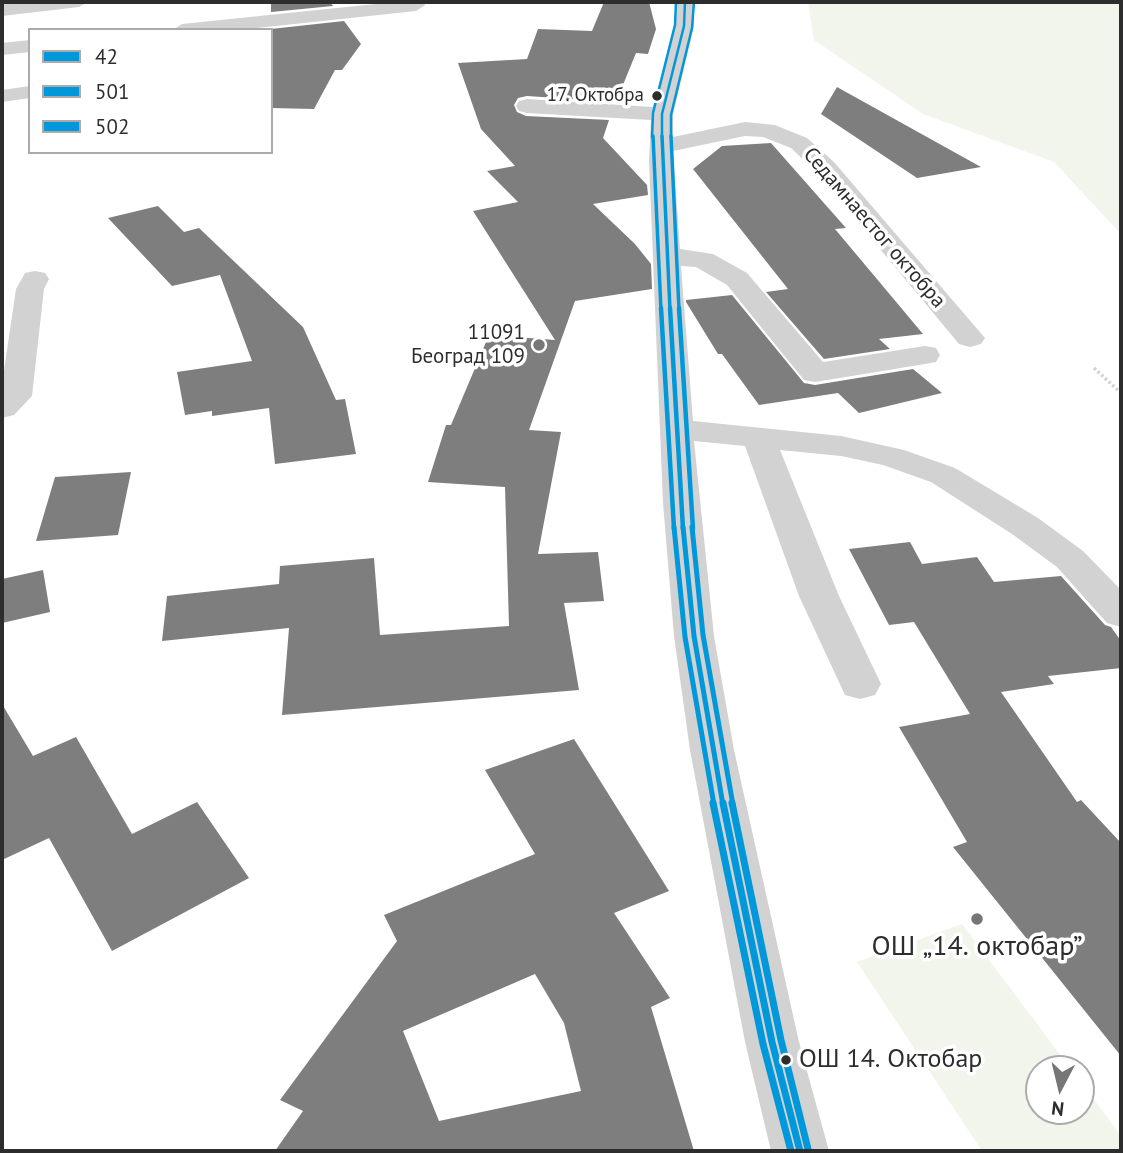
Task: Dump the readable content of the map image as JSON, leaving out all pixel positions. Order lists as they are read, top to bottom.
{
  "streets": {
    "street": ["Седамнаестог октобра"]
  },
  "places": [
    "17. Октобра",
    "11091 Београд 109",
    "ОШ „14. октобар”",
    "ОШ 14. Октобар"
  ],
  "lines": ["transit line 42", "transit line 501", "transit line 502"],
  "legend": ["42", "501", "502"],
  "north": "bottom"
}
